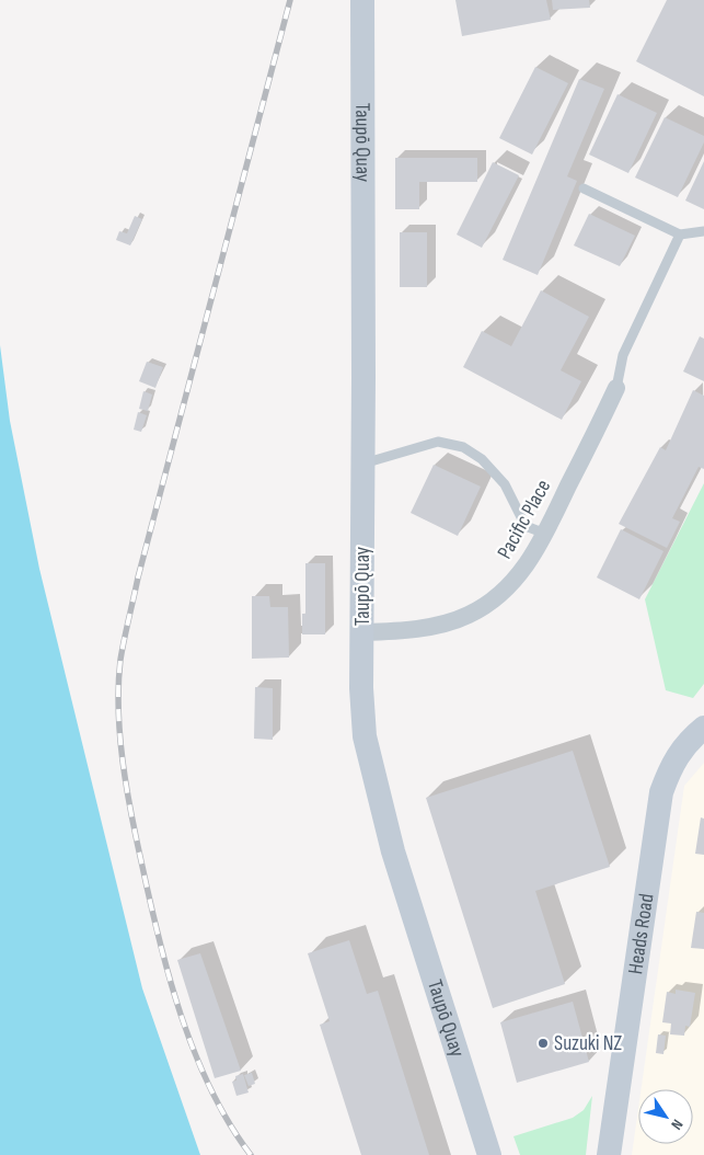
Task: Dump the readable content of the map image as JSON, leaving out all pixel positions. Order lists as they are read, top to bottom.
{
  "streets": {
    "street": ["Taupō Quay", "Pacific Place", "Heads Road"]
  },
  "crossings": [
    ["Taupō Quay", "Pacific Place"]
  ],
  "places": ["Suzuki NZ"],
  "north": "bottom right"
}
